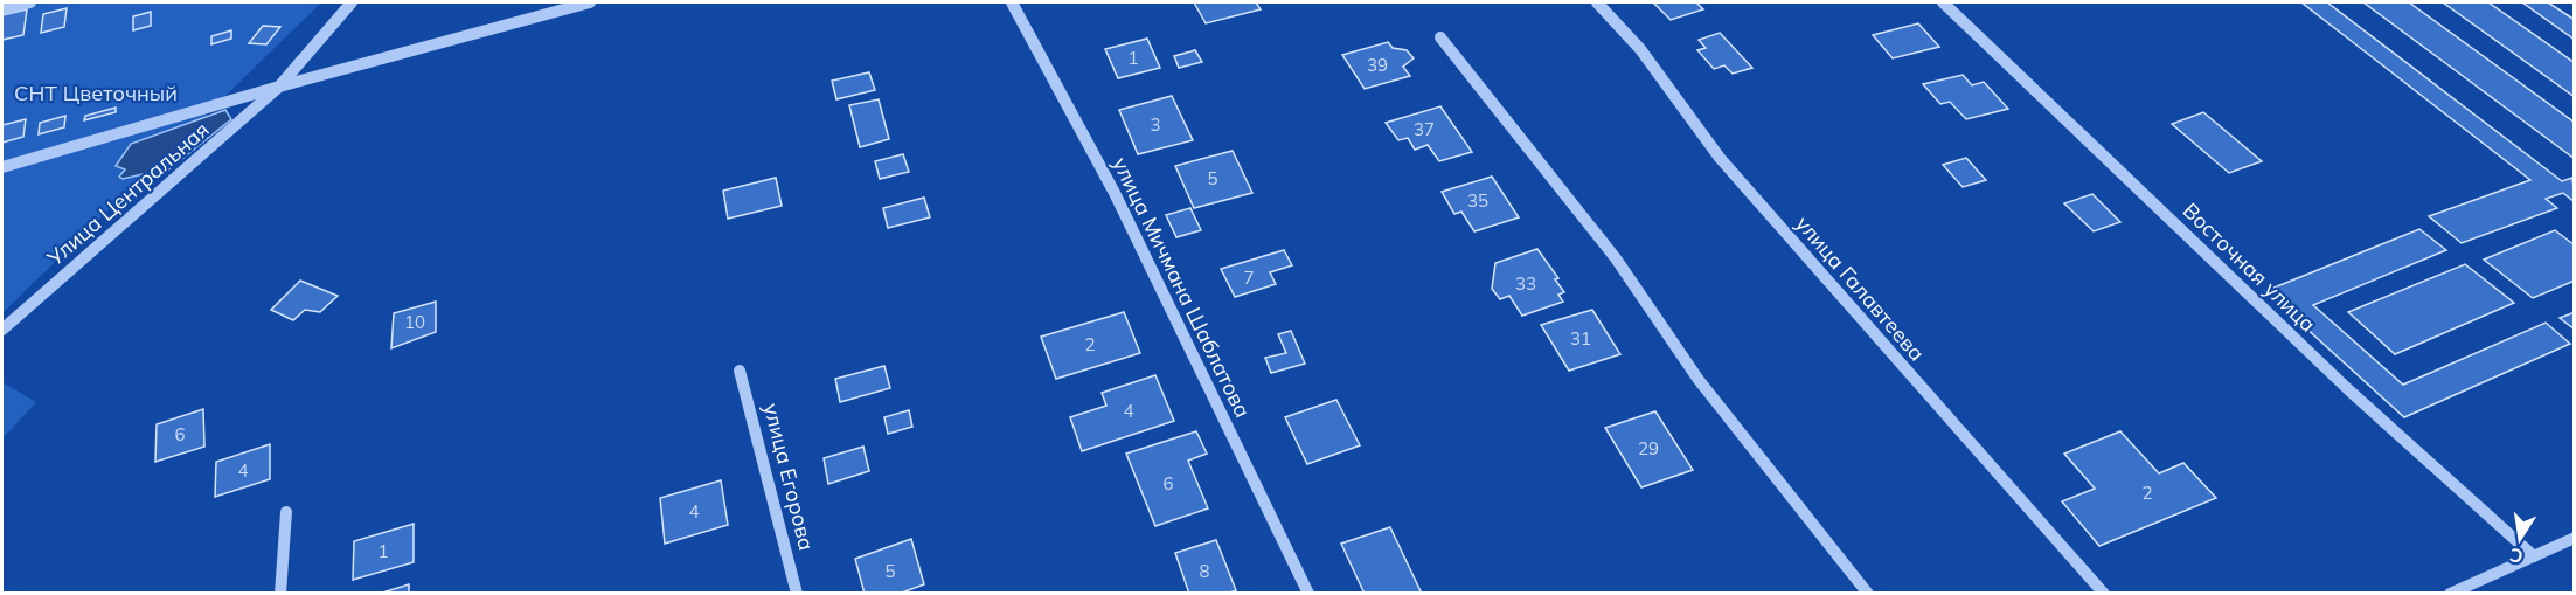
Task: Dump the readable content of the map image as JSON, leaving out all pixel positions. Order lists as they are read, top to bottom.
{
  "streets": {
    "street": [
      "Улица Центральная",
      "Восточная улица",
      "улица Мичмана Шаблатова",
      "улица Галавтеева",
      "улица Егорова"
    ]
  },
  "parks": ["СНТ Цветочный"],
  "house_numbers": [
    "1",
    "39",
    "3",
    "37",
    "5",
    "35",
    "7",
    "33",
    "10",
    "31",
    "2",
    "4",
    "6",
    "29",
    "4",
    "6",
    "2",
    "4",
    "1",
    "5",
    "8"
  ],
  "north": "bottom"
}
